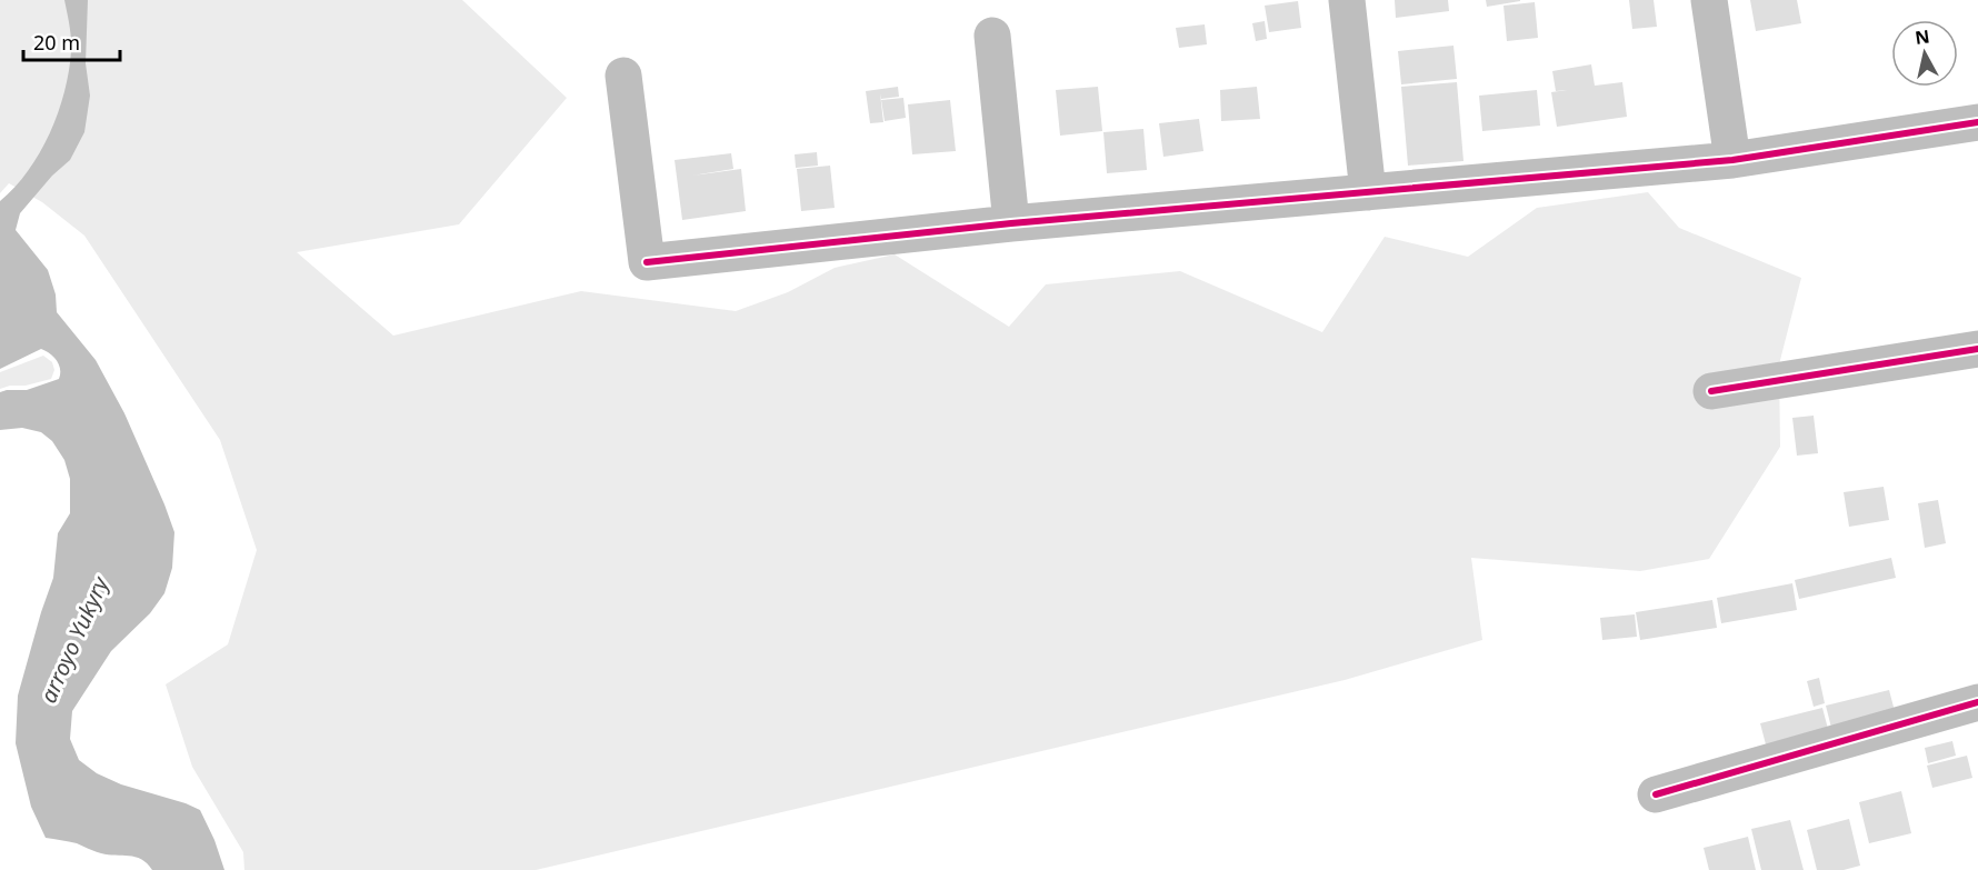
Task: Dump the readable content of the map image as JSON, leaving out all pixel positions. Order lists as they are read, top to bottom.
{
  "water": ["arroyo Yukyry"],
  "scale_bar": "20 m",
  "north": "top"
}
